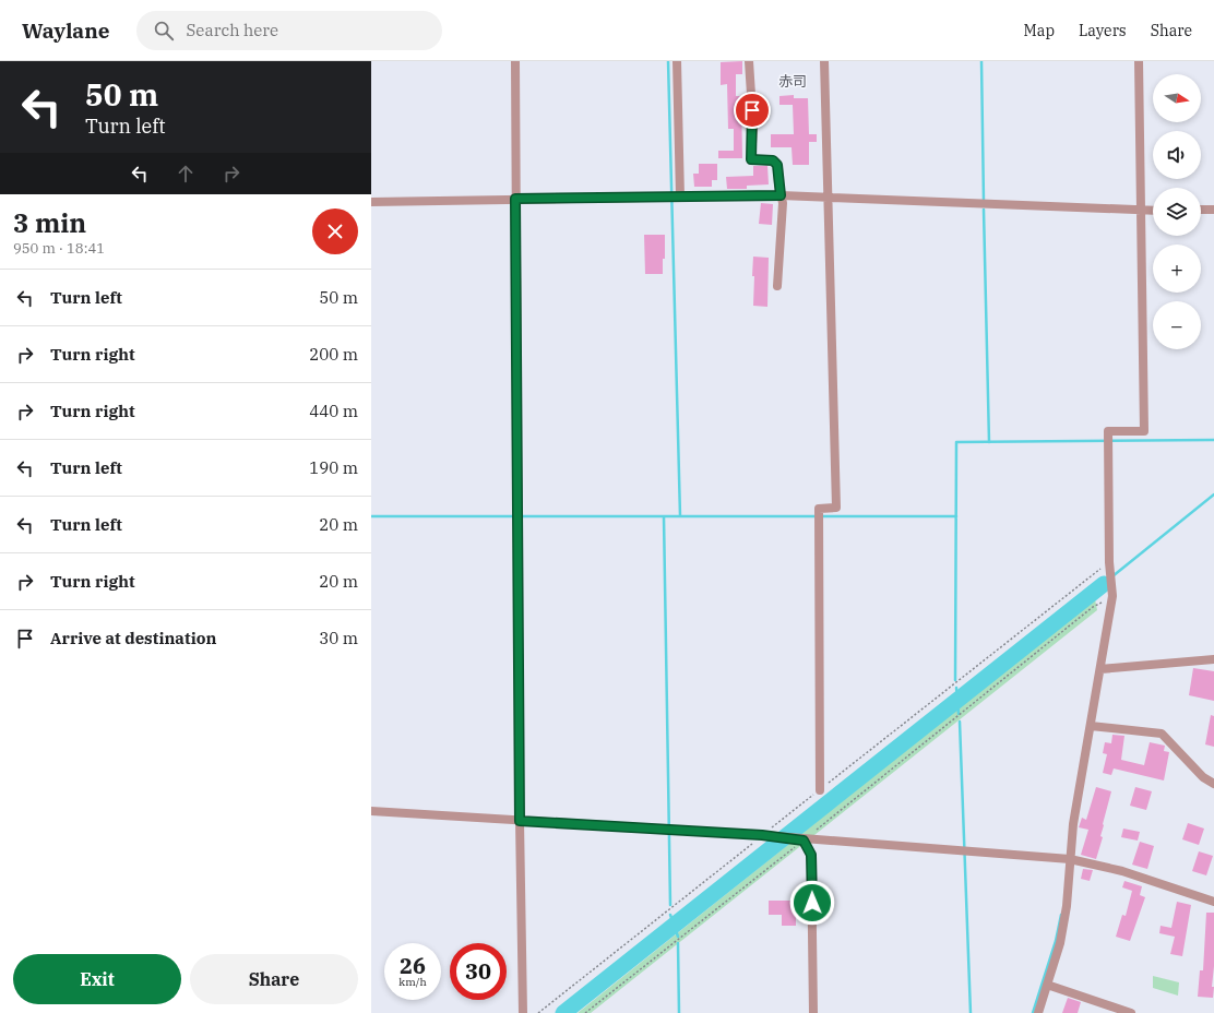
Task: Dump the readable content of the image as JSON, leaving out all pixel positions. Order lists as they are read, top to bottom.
{
  "districts": ["赤司"],
  "north": "right",
  "page": {
    "header": "Waylane",
    "search": "Search here",
    "nav": ["Map", "Layers", "Share"],
    "turn": ["50 m", "Turn left"],
    "map_buttons": ["+", "−"],
    "heading": ["3 min", "950 m · 18:41"],
    "list": [
      {
        "name": "Turn left",
        "value": "50 m"
      },
      {
        "name": "Turn right",
        "value": "200 m"
      },
      {
        "name": "Turn right",
        "value": "440 m"
      },
      {
        "name": "Turn left",
        "value": "190 m"
      },
      {
        "name": "Turn left",
        "value": "20 m"
      },
      {
        "name": "Turn right",
        "value": "20 m"
      },
      {
        "name": "Arrive at destination",
        "value": "30 m"
      }
    ],
    "speed": "26 km/h",
    "limit": "30",
    "buttons": ["Exit", "Share"]
  }
}
